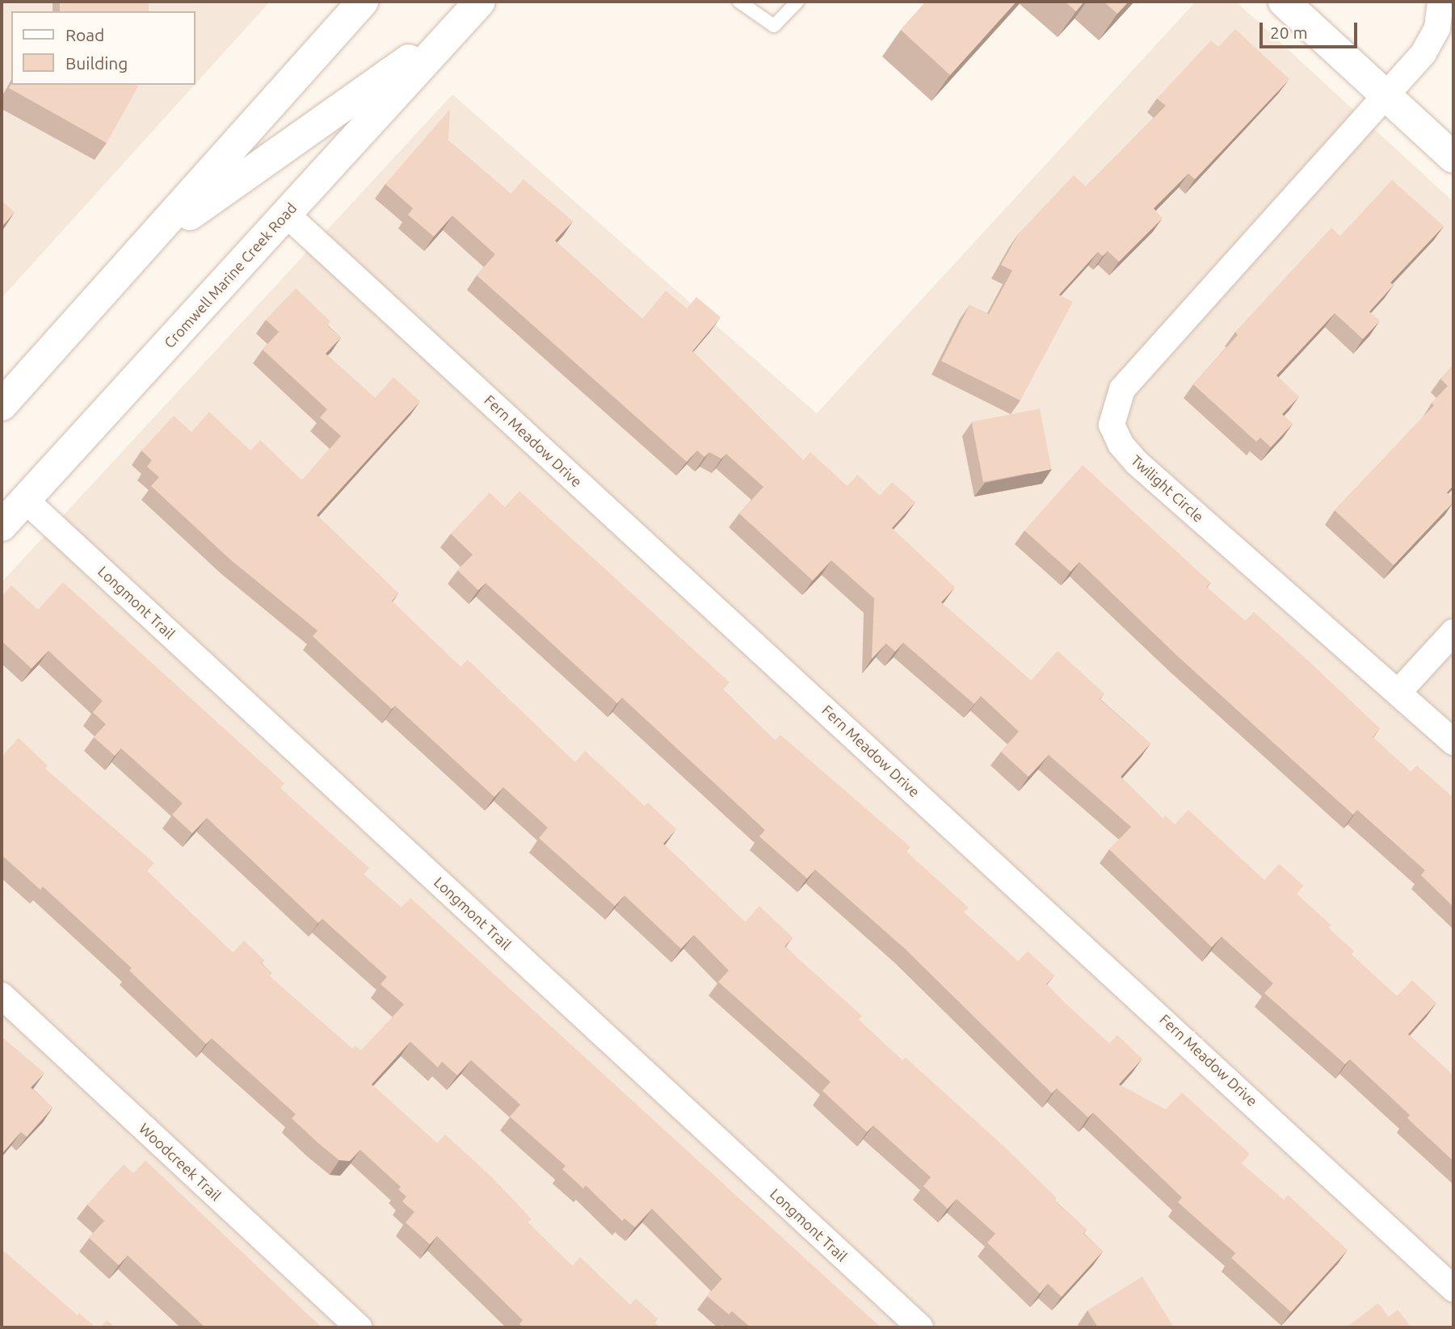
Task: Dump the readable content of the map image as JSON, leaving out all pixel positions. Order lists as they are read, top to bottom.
{
  "streets": {
    "main road": ["Cromwell Marine Creek Road"],
    "street": [
      "Fern Meadow Drive",
      "Twilight Circle",
      "Longmont Trail",
      "Woodcreek Trail"
    ]
  },
  "crossings": [
    ["Cromwell Marine Creek Road", "Fern Meadow Drive"],
    ["Cromwell Marine Creek Road", "Longmont Trail"]
  ],
  "legend": ["Road", "Building"],
  "scale_bar": "20 m"
}
